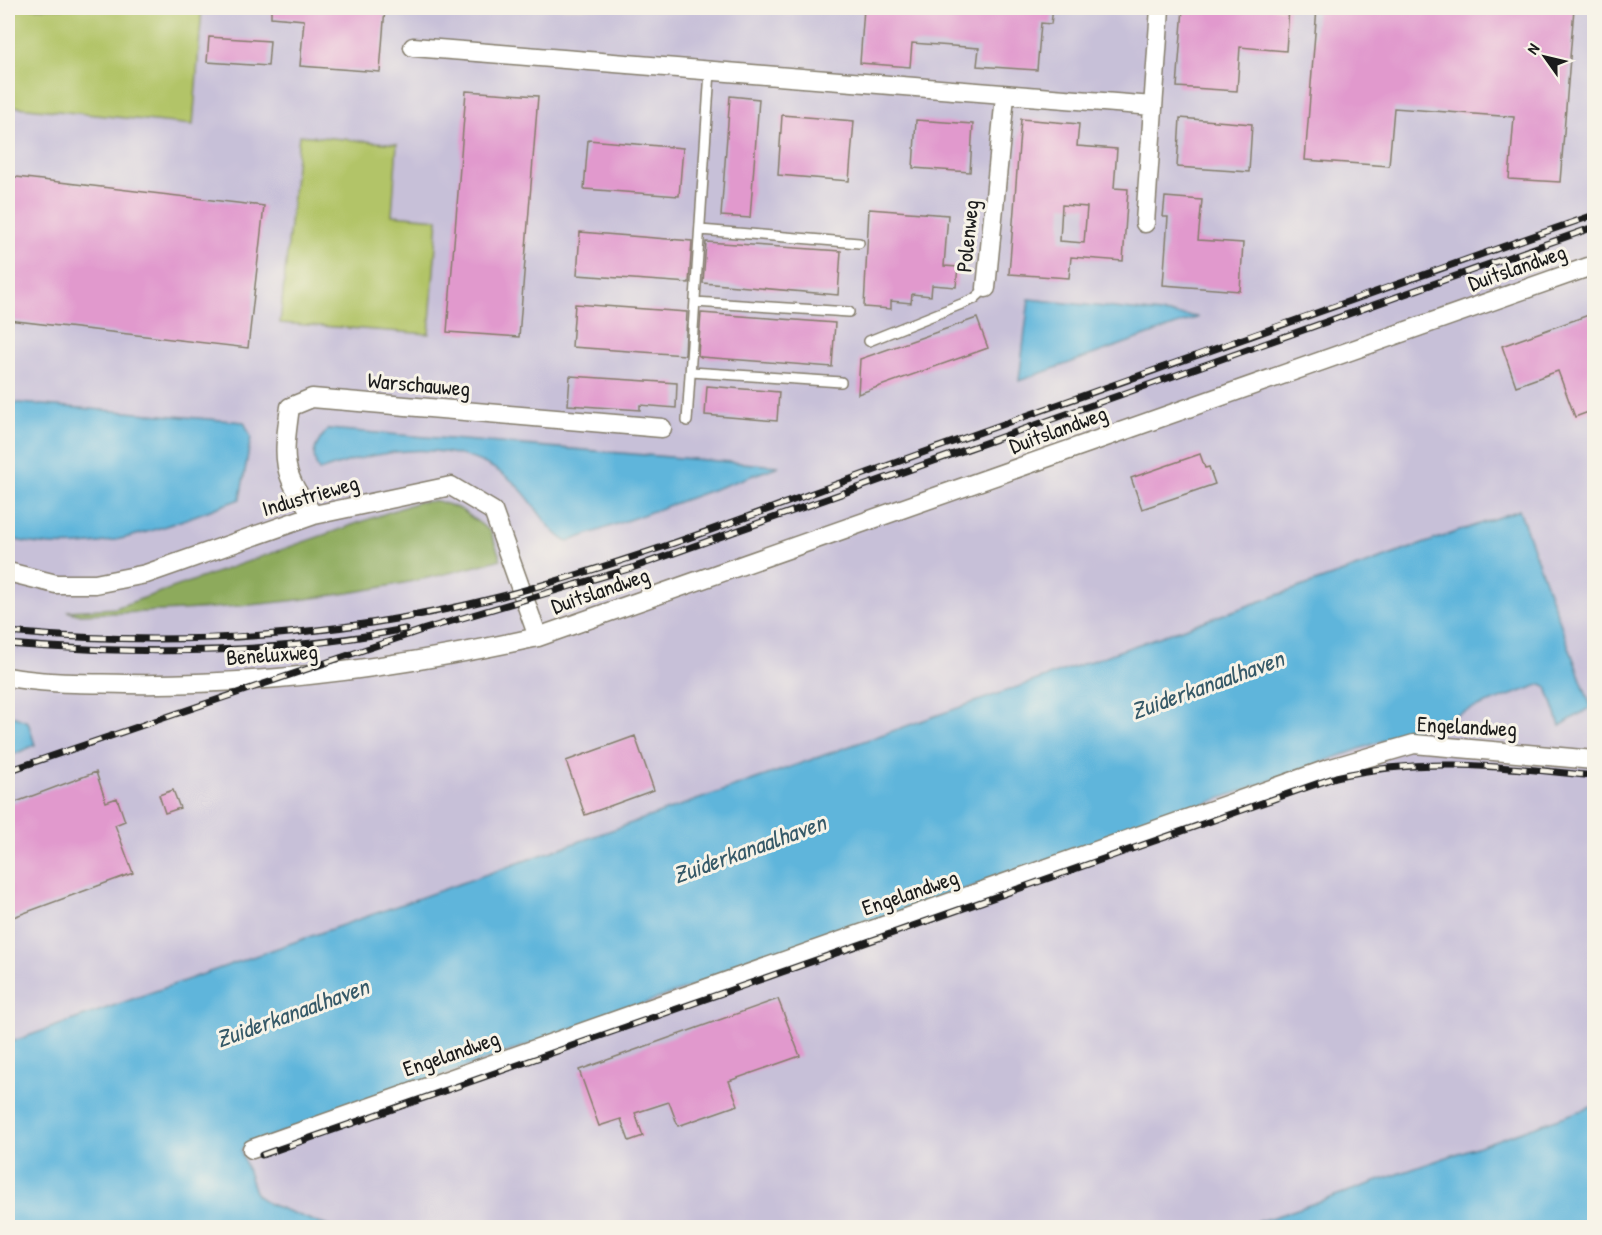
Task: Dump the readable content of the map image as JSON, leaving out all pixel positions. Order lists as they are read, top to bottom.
{
  "streets": {
    "street": [
      "Polenweg",
      "Duitslandweg",
      "Warschauweg",
      "Industrieweg",
      "Beneluxweg",
      "Engelandweg"
    ]
  },
  "crossings": [
    ["Duitslandweg", "Industrieweg"],
    ["Duitslandweg", "Beneluxweg"],
    ["Warschauweg", "Industrieweg"],
    ["Industrieweg", "Beneluxweg"]
  ],
  "water": ["Zuiderkanaalhaven"],
  "north": "top left"
}
